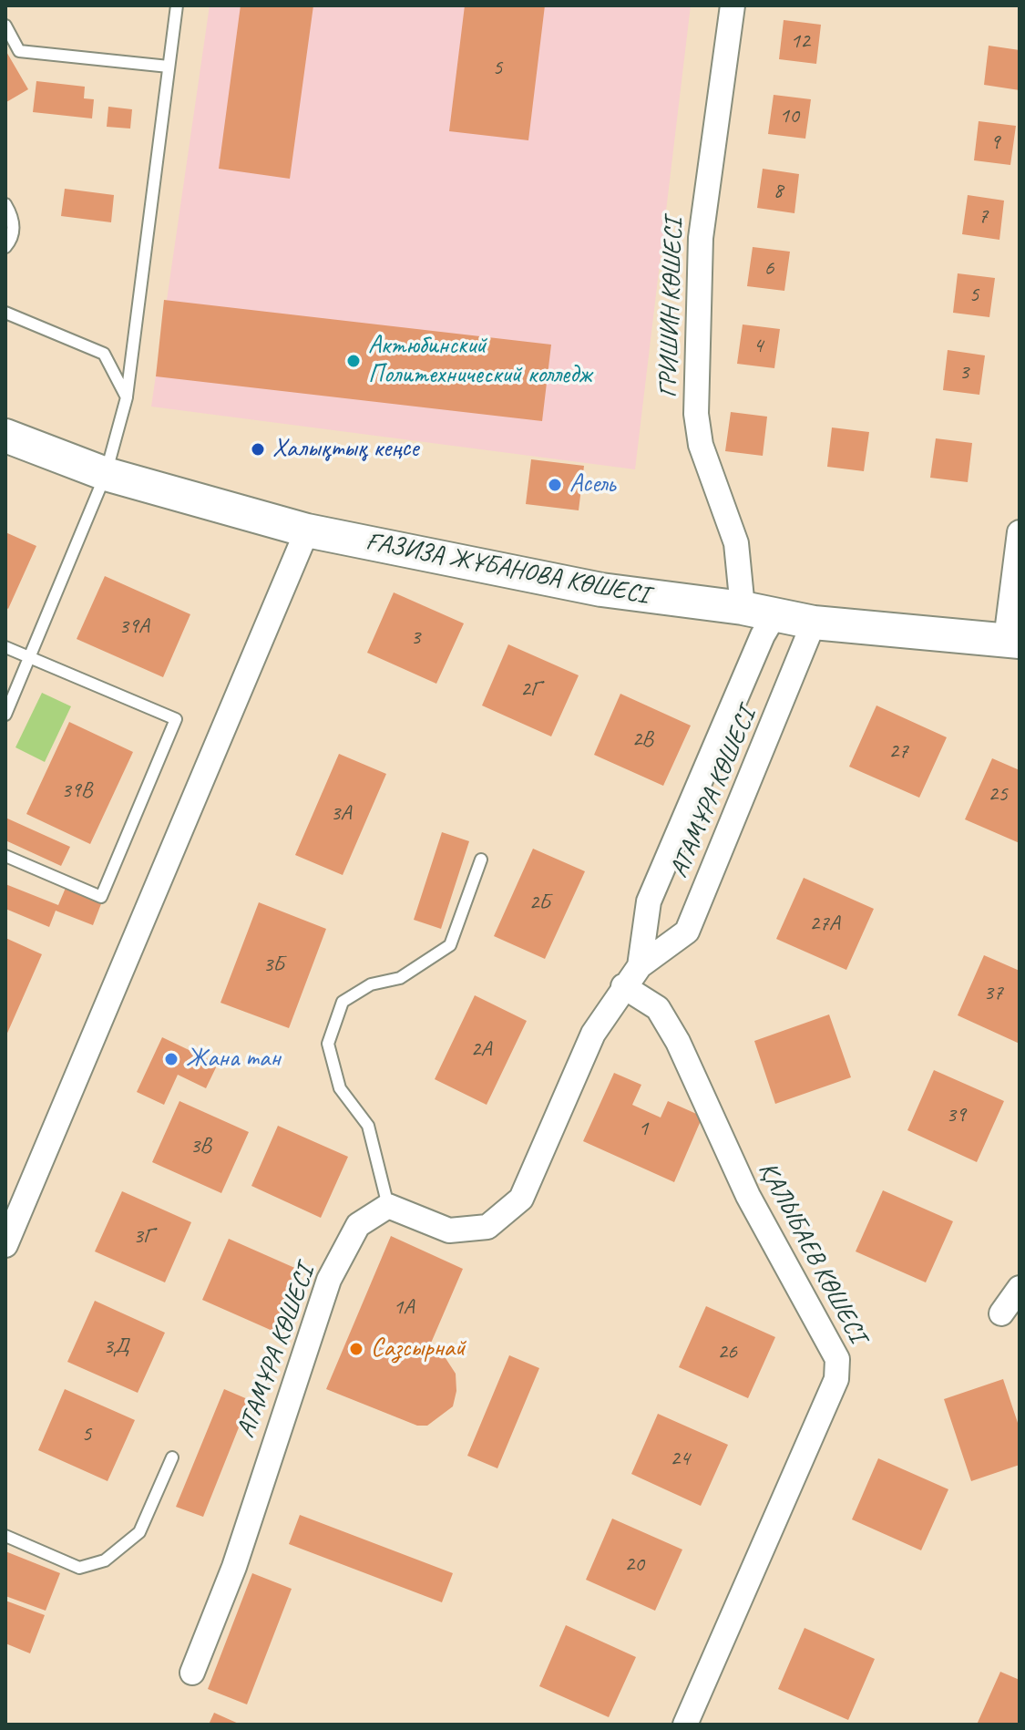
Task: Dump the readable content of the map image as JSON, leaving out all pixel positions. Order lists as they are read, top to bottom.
{
  "streets": {
    "street": [
      "ГРИШИН КӨШЕСІ",
      "ҒАЗИЗА ЖҰБАНОВА КӨШЕСІ",
      "АТАМҰРА КӨШЕСІ",
      "ҚАЛЫБАЕВ КӨШЕСІ"
    ]
  },
  "crossings": [
    ["ГРИШИН КӨШЕСІ", "ҒАЗИЗА ЖҰБАНОВА КӨШЕСІ"],
    ["ҒАЗИЗА ЖҰБАНОВА КӨШЕСІ", "АТАМҰРА КӨШЕСІ"],
    ["АТАМҰРА КӨШЕСІ", "ҚАЛЫБАЕВ КӨШЕСІ"]
  ],
  "places": [
    "Актюбинский Политехнический колледж",
    "Халықтық кеңсе",
    "Асель",
    "Жана тан",
    "Сазсырнай"
  ],
  "house_numbers": [
    "12",
    "5",
    "10",
    "9",
    "8",
    "7",
    "6",
    "5",
    "4",
    "3",
    "39А",
    "3",
    "2Г",
    "2В",
    "27",
    "39В",
    "25",
    "3А",
    "2Б",
    "27А",
    "3Б",
    "37",
    "2А",
    "39",
    "1",
    "3В",
    "3Г",
    "1А",
    "3Д",
    "26",
    "5",
    "24",
    "20"
  ]
}
